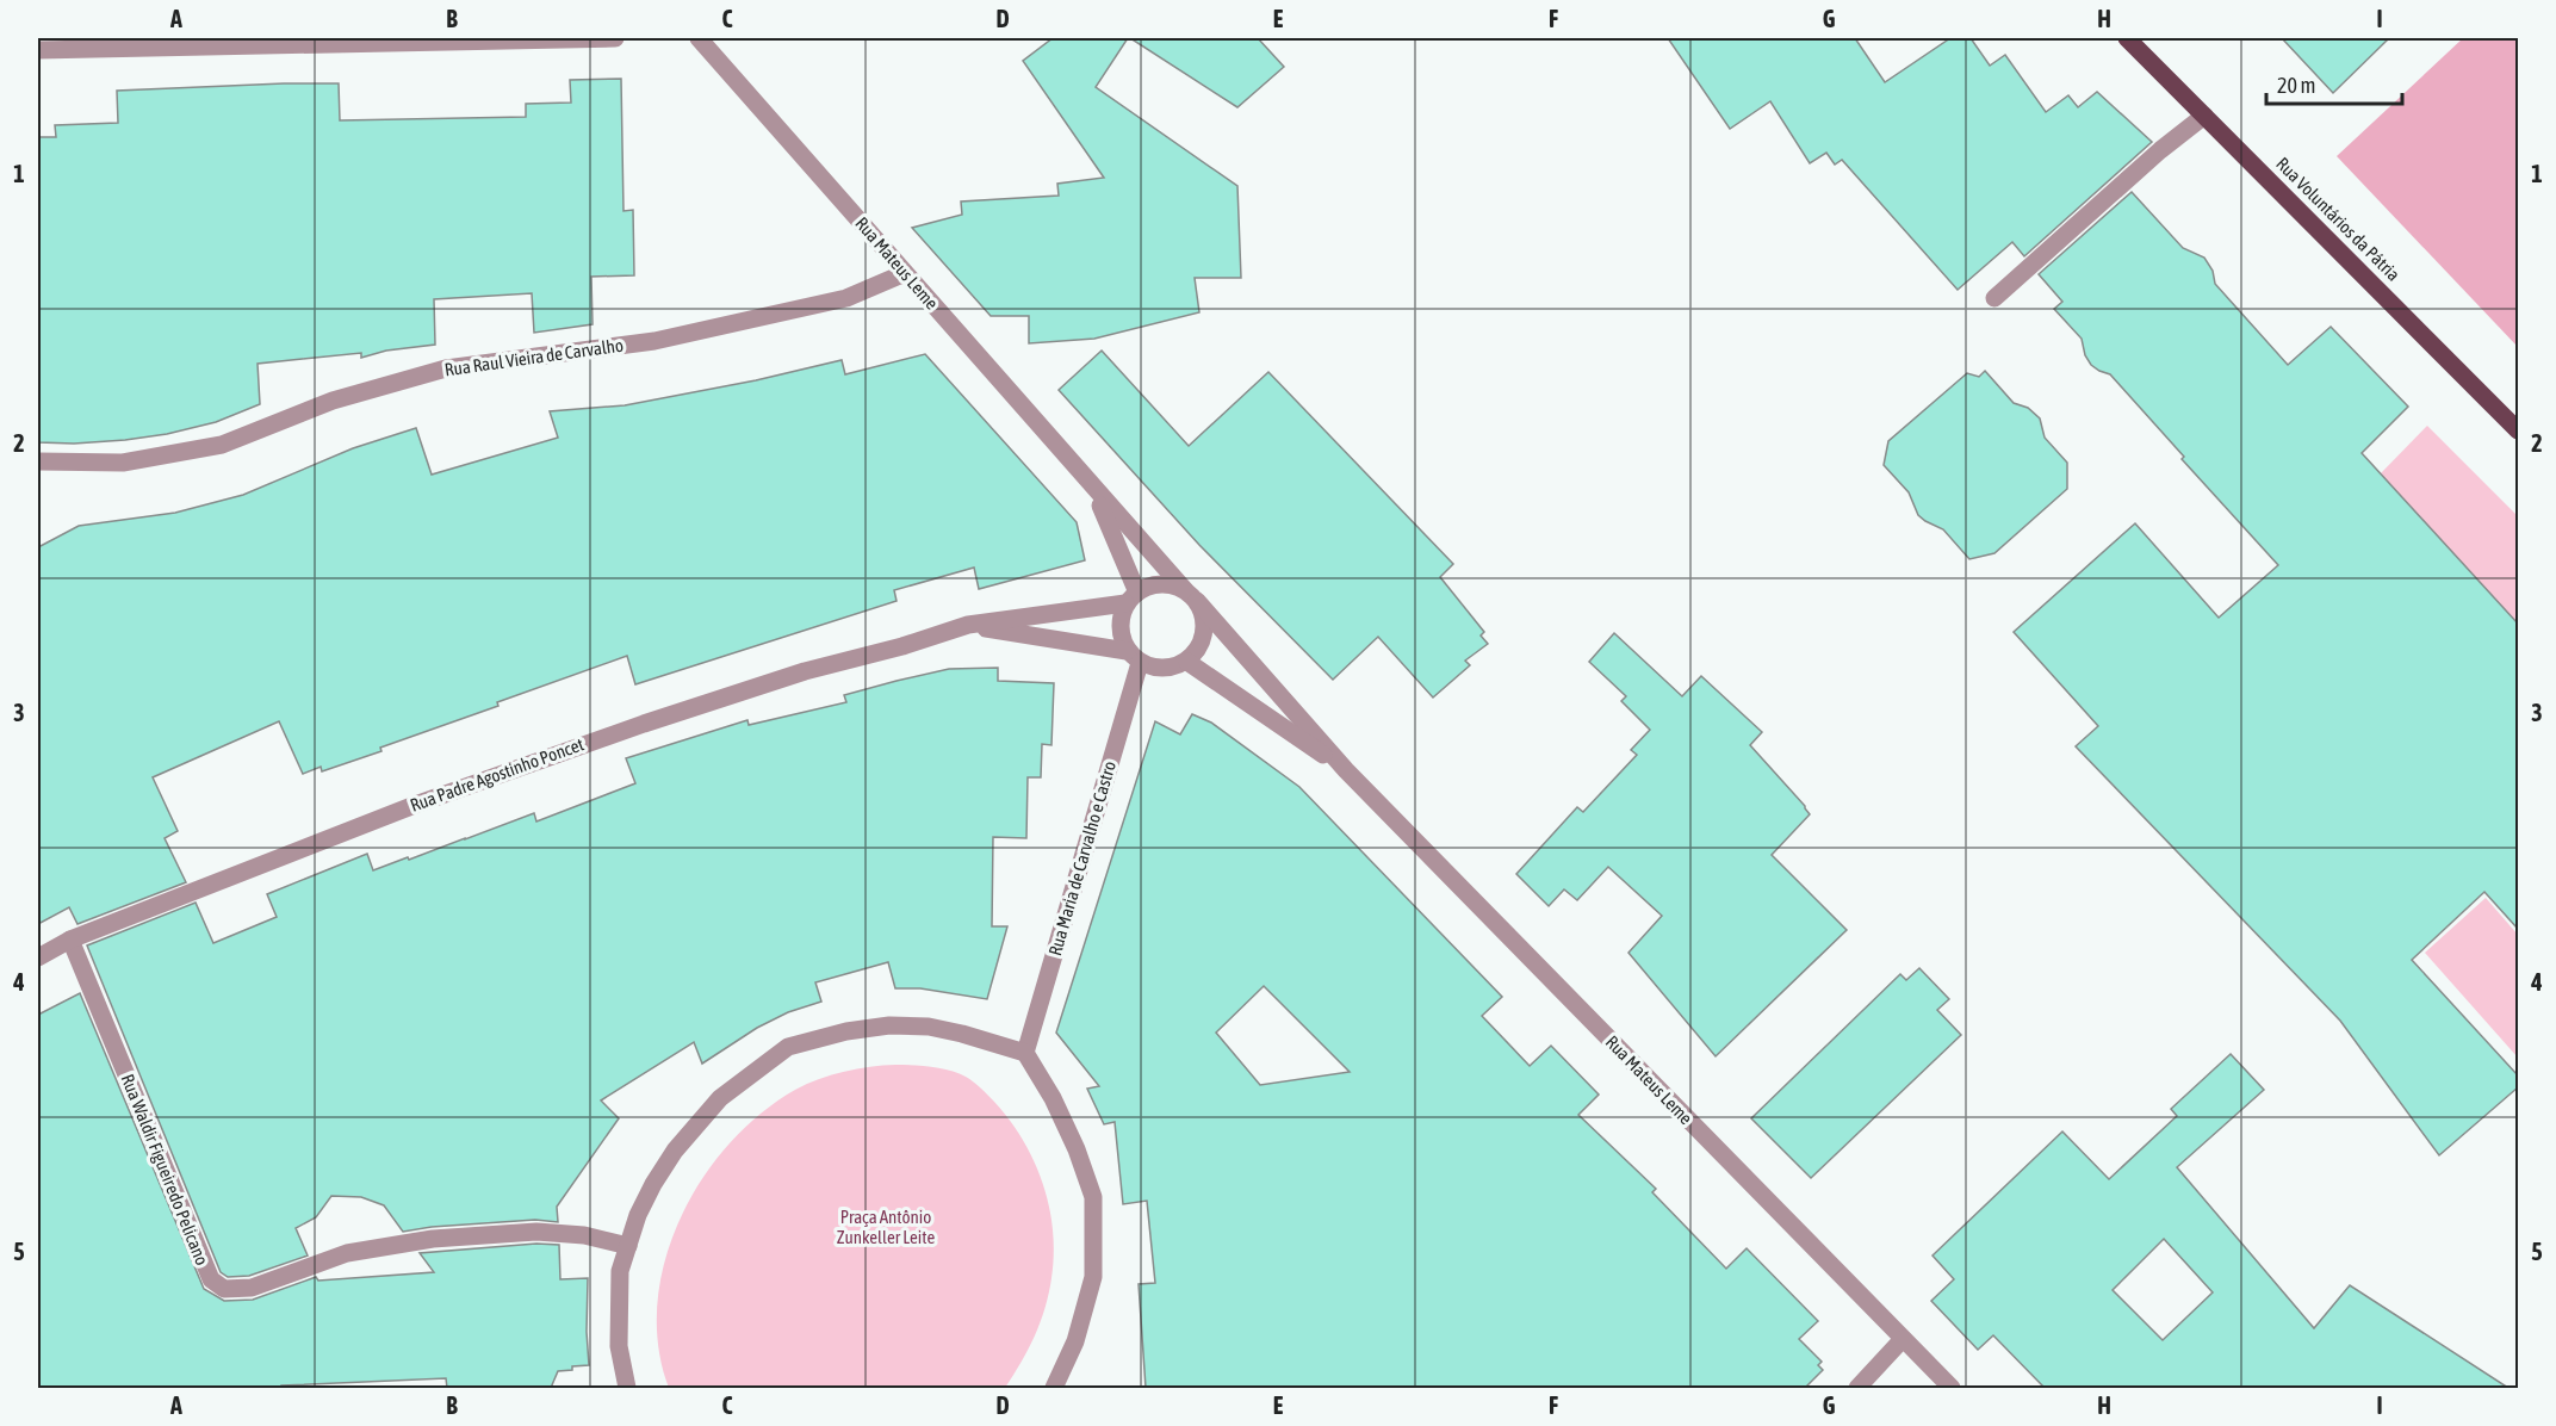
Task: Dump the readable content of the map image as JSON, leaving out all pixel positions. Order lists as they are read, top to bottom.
{
  "streets": {
    "main road": ["Rua Voluntários da Pátria"],
    "street": [
      "Rua Mateus Leme",
      "Rua Raul Vieira de Carvalho",
      "Rua Padre Agostinho Poncet",
      "Rua Maria de Carvalho e Castro",
      "Rua Waldir Figueiredo Pelicano"
    ]
  },
  "crossings": [
    ["Rua Mateus Leme", "Rua Raul Vieira de Carvalho"],
    ["Rua Mateus Leme", "Rua Padre Agostinho Poncet"],
    ["Rua Mateus Leme", "Rua Maria de Carvalho e Castro"],
    ["Rua Padre Agostinho Poncet", "Rua Maria de Carvalho e Castro"],
    ["Rua Padre Agostinho Poncet", "Rua Waldir Figueiredo Pelicano"]
  ],
  "parks": ["Praça Antônio Zunkeller Leite"],
  "scale_bar": "20 m",
  "grid": {
    "columns": [
      "A",
      "B",
      "C",
      "D",
      "E",
      "F",
      "G",
      "H",
      "I"
    ],
    "rows": [
      "1",
      "2",
      "3",
      "4",
      "5"
    ]
  }
}
